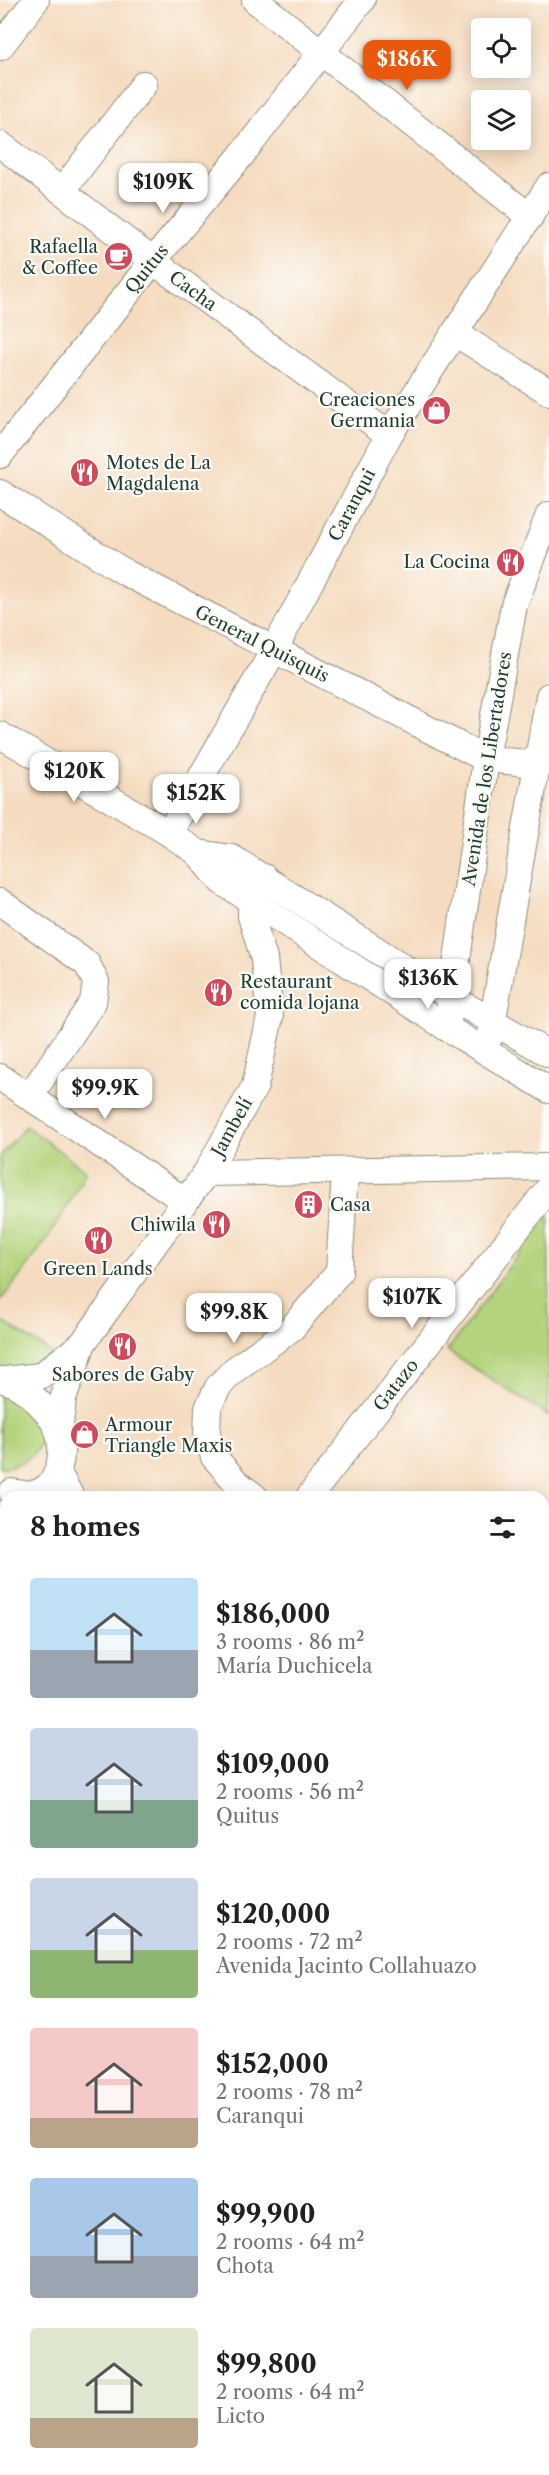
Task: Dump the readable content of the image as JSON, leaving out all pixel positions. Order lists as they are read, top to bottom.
{
  "streets": {
    "street": [
      "Quitus",
      "Cacha",
      "Caranqui",
      "General Quisquis",
      "Avenida de los Libertadores",
      "Jambelí",
      "Gatazo"
    ]
  },
  "crossings": [
    ["Quitus", "Cacha"],
    ["Cacha", "Caranqui"],
    ["Caranqui", "General Quisquis"],
    ["General Quisquis", "Avenida de los Libertadores"]
  ],
  "places": {
    "cafe": ["Rafaella & Coffee"],
    "shop": ["Creaciones Germania", "Armour Triangle Maxis"],
    "restaurant": [
      "Motes de La Magdalena",
      "La Cocina",
      "Restaurant comida lojana",
      "Chiwila",
      "Green Lands",
      "Sabores de Gaby"
    ],
    "building": ["Casa"]
  },
  "page": {
    "price": [
      "$186K",
      "$109K",
      "$120K",
      "$152K",
      "$136K",
      "$99.9K",
      "$107K",
      "$99.8K"
    ],
    "heading": "8 homes",
    "list": [
      {
        "name": "$186,000",
        "note": "3 rooms · 86 m² · María Duchicela"
      },
      {
        "name": "$109,000",
        "note": "2 rooms · 56 m² · Quitus"
      },
      {
        "name": "$120,000",
        "note": "2 rooms · 72 m² · Avenida Jacinto Collahuazo"
      },
      {
        "name": "$152,000",
        "note": "2 rooms · 78 m² · Caranqui"
      },
      {
        "name": "$99,900",
        "note": "2 rooms · 64 m² · Chota"
      },
      {
        "name": "$99,800",
        "note": "2 rooms · 64 m² · Licto"
      }
    ]
  }
}
